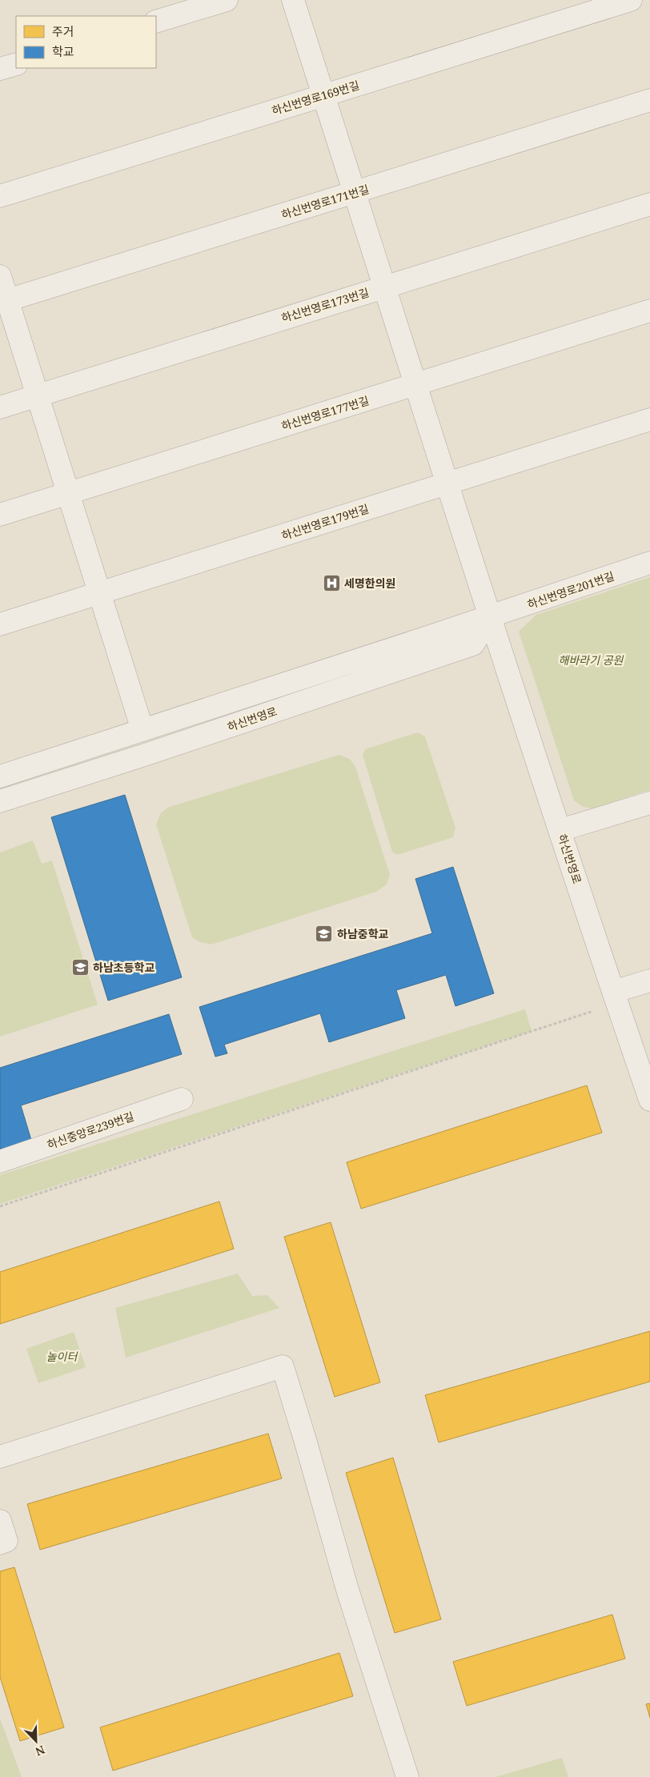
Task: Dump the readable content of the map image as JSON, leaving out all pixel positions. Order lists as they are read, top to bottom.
{
  "streets": {
    "street": [
      "하신번영로169번길",
      "하신번영로171번길",
      "하신번영로173번길",
      "하신번영로177번길",
      "하신번영로179번길",
      "하신번영로201번길",
      "하신번영로",
      "하신중앙로239번길"
    ]
  },
  "crossings": [
    ["하신번영로201번길", "하신번영로"]
  ],
  "parks": ["해바라기 공원", "놀이터"],
  "places": {
    "hospital": ["세명한의원"],
    "school or university": ["하남중학교", "하남초등학교"]
  },
  "legend": ["주거", "학교"],
  "north": "bottom right"
}
